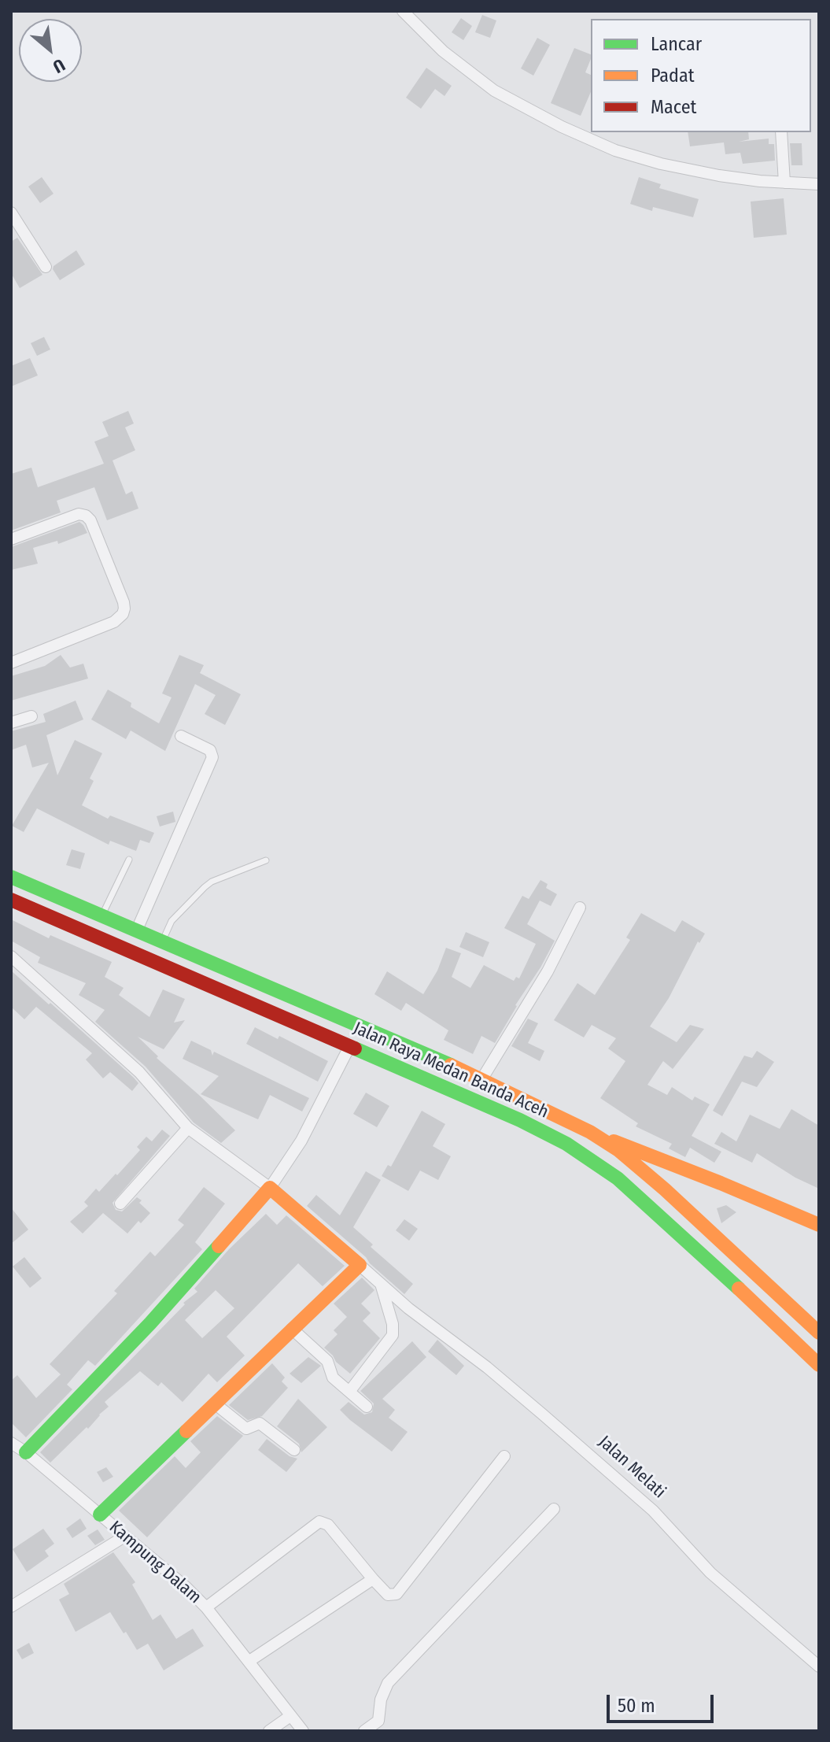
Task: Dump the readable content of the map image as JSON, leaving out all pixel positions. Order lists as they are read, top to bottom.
{
  "streets": {
    "main road": ["Jalan Raya Medan Banda Aceh"],
    "street": ["Jalan Melati", "Kampung Dalam"]
  },
  "legend": ["Lancar", "Padat", "Macet"],
  "scale_bar": "50 m",
  "north": "bottom right"
}
